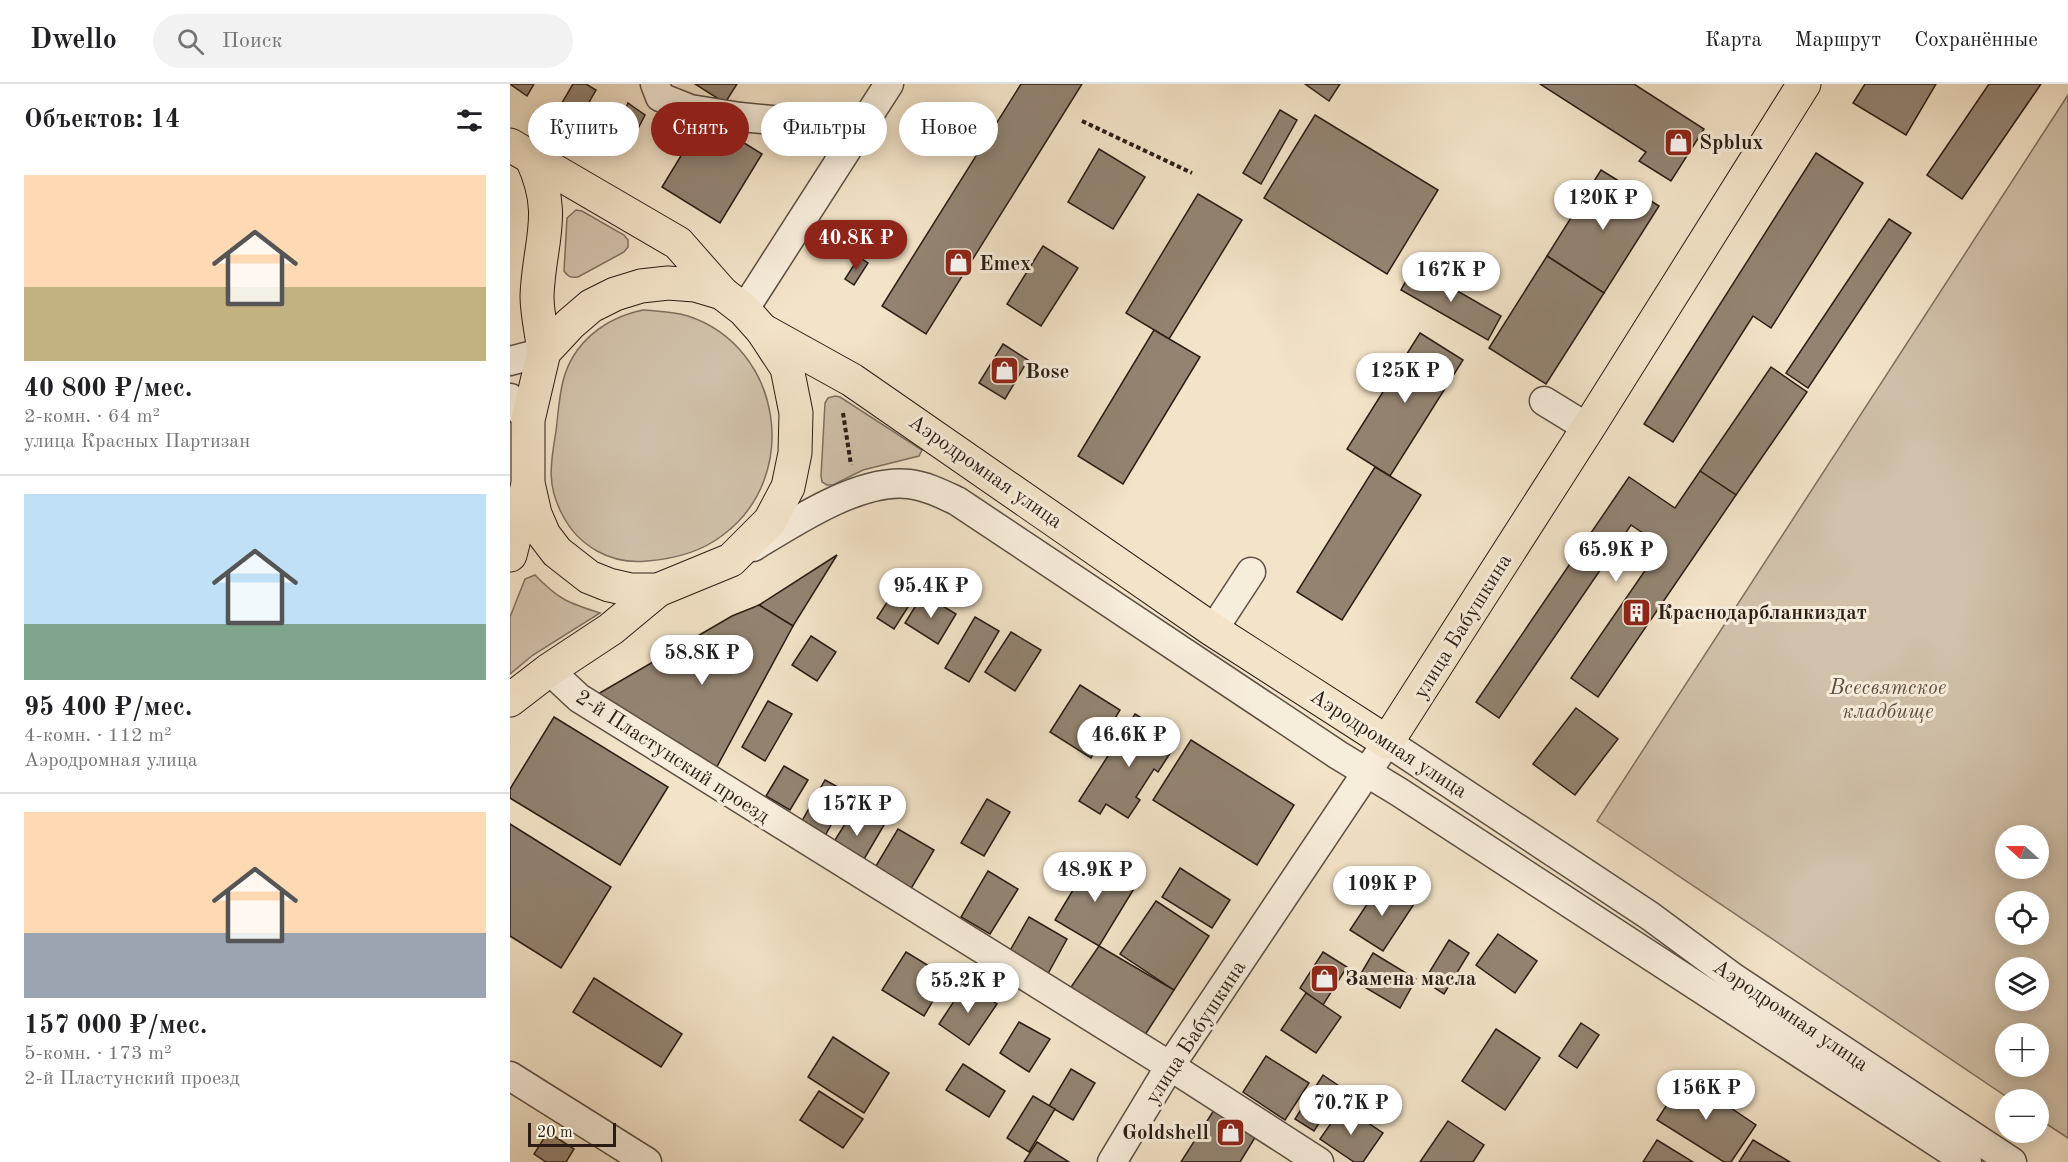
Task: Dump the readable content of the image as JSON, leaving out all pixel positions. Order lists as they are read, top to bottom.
{
  "streets": {
    "main road": ["Аэродромная улица", "улица Бабушкина"],
    "street": ["2-й Пластунский проезд"]
  },
  "crossings": [
    ["Аэродромная улица", "улица Бабушкина"],
    ["улица Бабушкина", "2-й Пластунский проезд"]
  ],
  "parks": ["Всесвятское кладбище"],
  "places": {
    "shop": [
      "Spblux",
      "Emex",
      "Bose",
      "Замена масла",
      "Goldshell"
    ],
    "building": ["Краснодарбланкиздат"]
  },
  "scale_bar": "20 m",
  "north": "left",
  "page": {
    "header": "Dwello",
    "search": "Поиск",
    "nav": ["Карта", "Маршрут", "Сохранённые"],
    "heading": "Объектов: 14",
    "chip": [
      "Купить",
      "Снять",
      "Фильтры",
      "Новое"
    ],
    "list": [
      {
        "name": "40 800 ₽/мес.",
        "note": "2-комн. · 64 m² · улица Красных Партизан"
      },
      {
        "name": "95 400 ₽/мес.",
        "note": "4-комн. · 112 m² · Аэродромная улица"
      },
      {
        "name": "157 000 ₽/мес.",
        "note": "5-комн. · 173 m² · 2-й Пластунский проезд"
      }
    ],
    "price": [
      "120K ₽",
      "40.8K ₽",
      "167K ₽",
      "125K ₽",
      "65.9K ₽",
      "95.4K ₽",
      "58.8K ₽",
      "46.6K ₽",
      "157K ₽",
      "48.9K ₽",
      "109K ₽",
      "55.2K ₽",
      "156K ₽",
      "70.7K ₽"
    ],
    "map_buttons": ["+", "−"],
    "scale": "20 m"
  }
}
